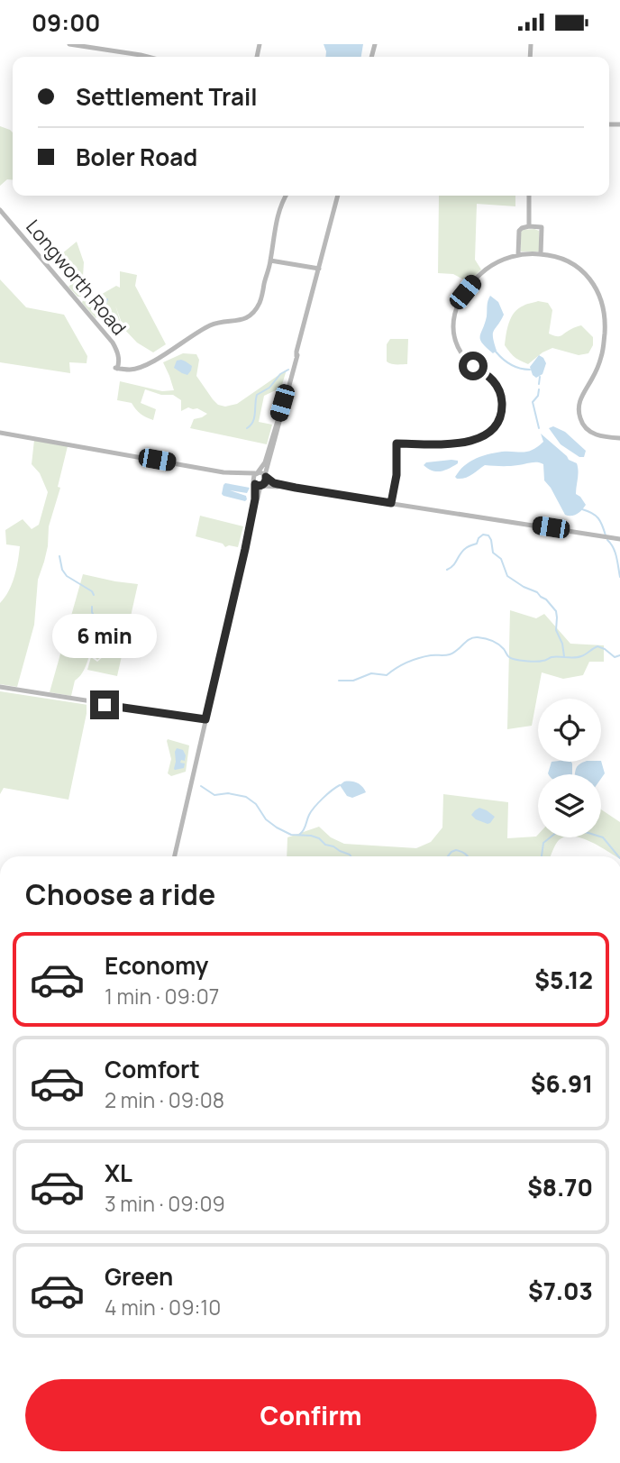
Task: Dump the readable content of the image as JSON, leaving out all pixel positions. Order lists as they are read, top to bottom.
{
  "streets": {
    "street": ["Longworth Road"]
  },
  "page": {
    "status": "09:00",
    "banner": ["Settlement Trail", "Boler Road"],
    "bubble": "6 min",
    "heading": "Choose a ride",
    "list": [
      {
        "name": "Economy",
        "note": "1 min · 09:07",
        "value": "$5.12"
      },
      {
        "name": "Comfort",
        "note": "2 min · 09:08",
        "value": "$6.91"
      },
      {
        "name": "XL",
        "note": "3 min · 09:09",
        "value": "$8.70"
      },
      {
        "name": "Green",
        "note": "4 min · 09:10",
        "value": "$7.03"
      }
    ],
    "buttons": "Confirm"
  }
}
